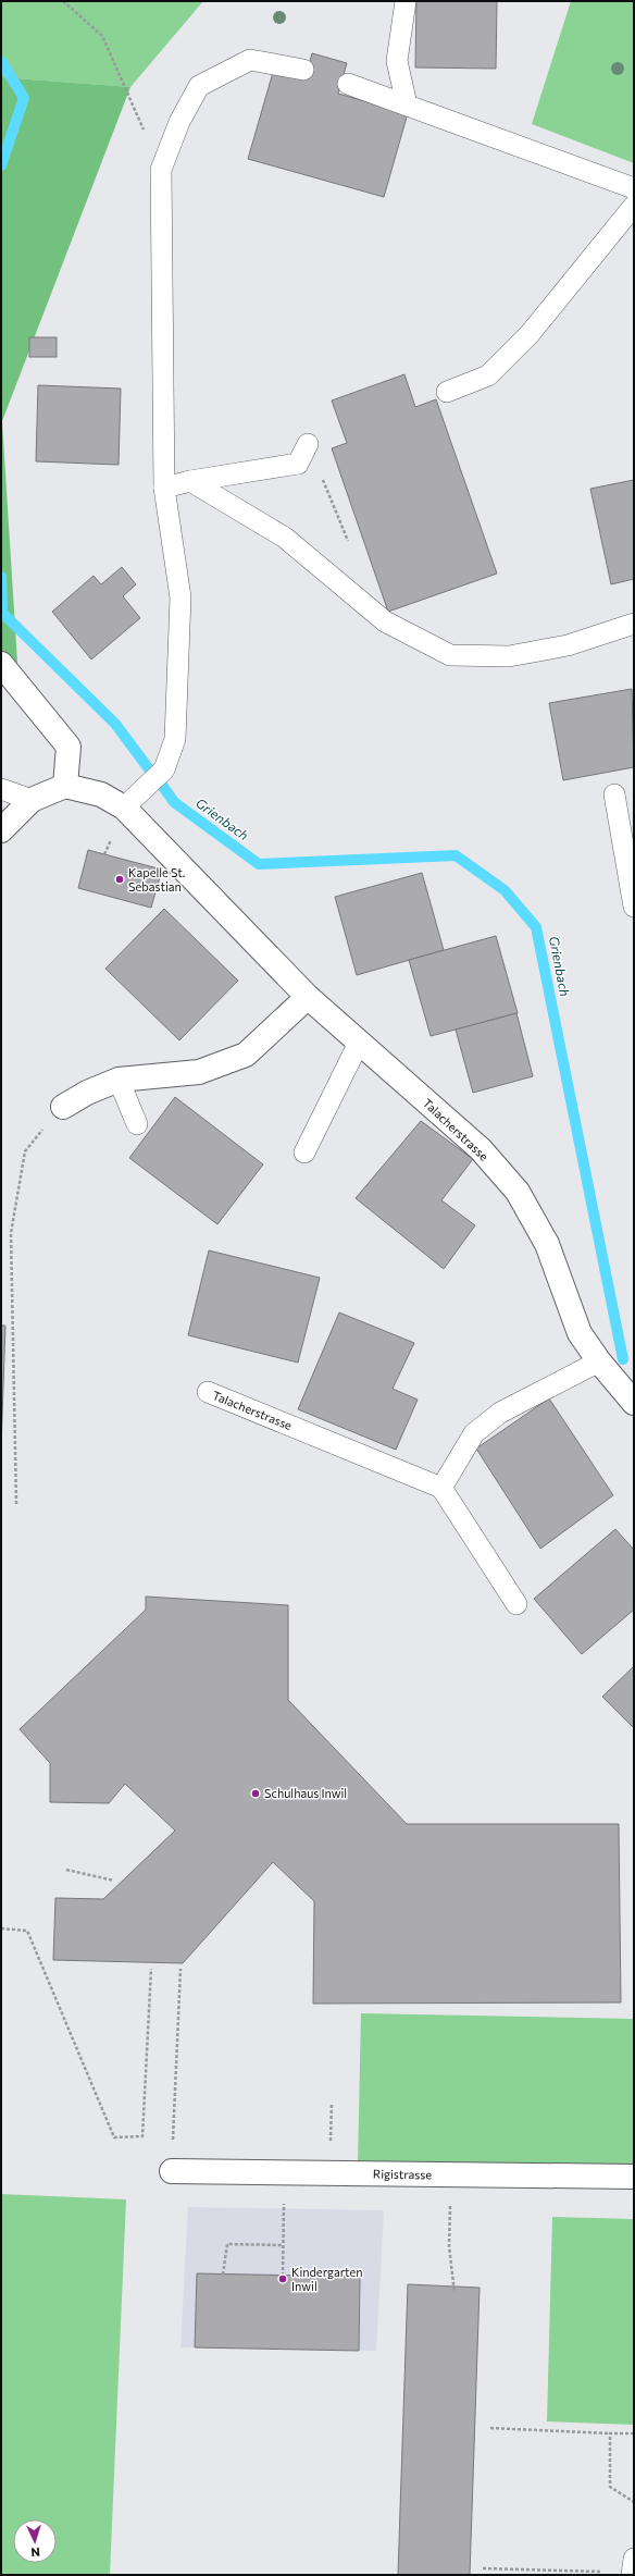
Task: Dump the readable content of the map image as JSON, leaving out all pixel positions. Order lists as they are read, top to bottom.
{
  "streets": {
    "street": ["Talacherstrasse", "Rigistrasse"]
  },
  "water": ["Grienbach"],
  "places": ["Kapelle St. Sebastian", "Schulhaus Inwil", "Kindergarten Inwil"],
  "north": "bottom"
}
